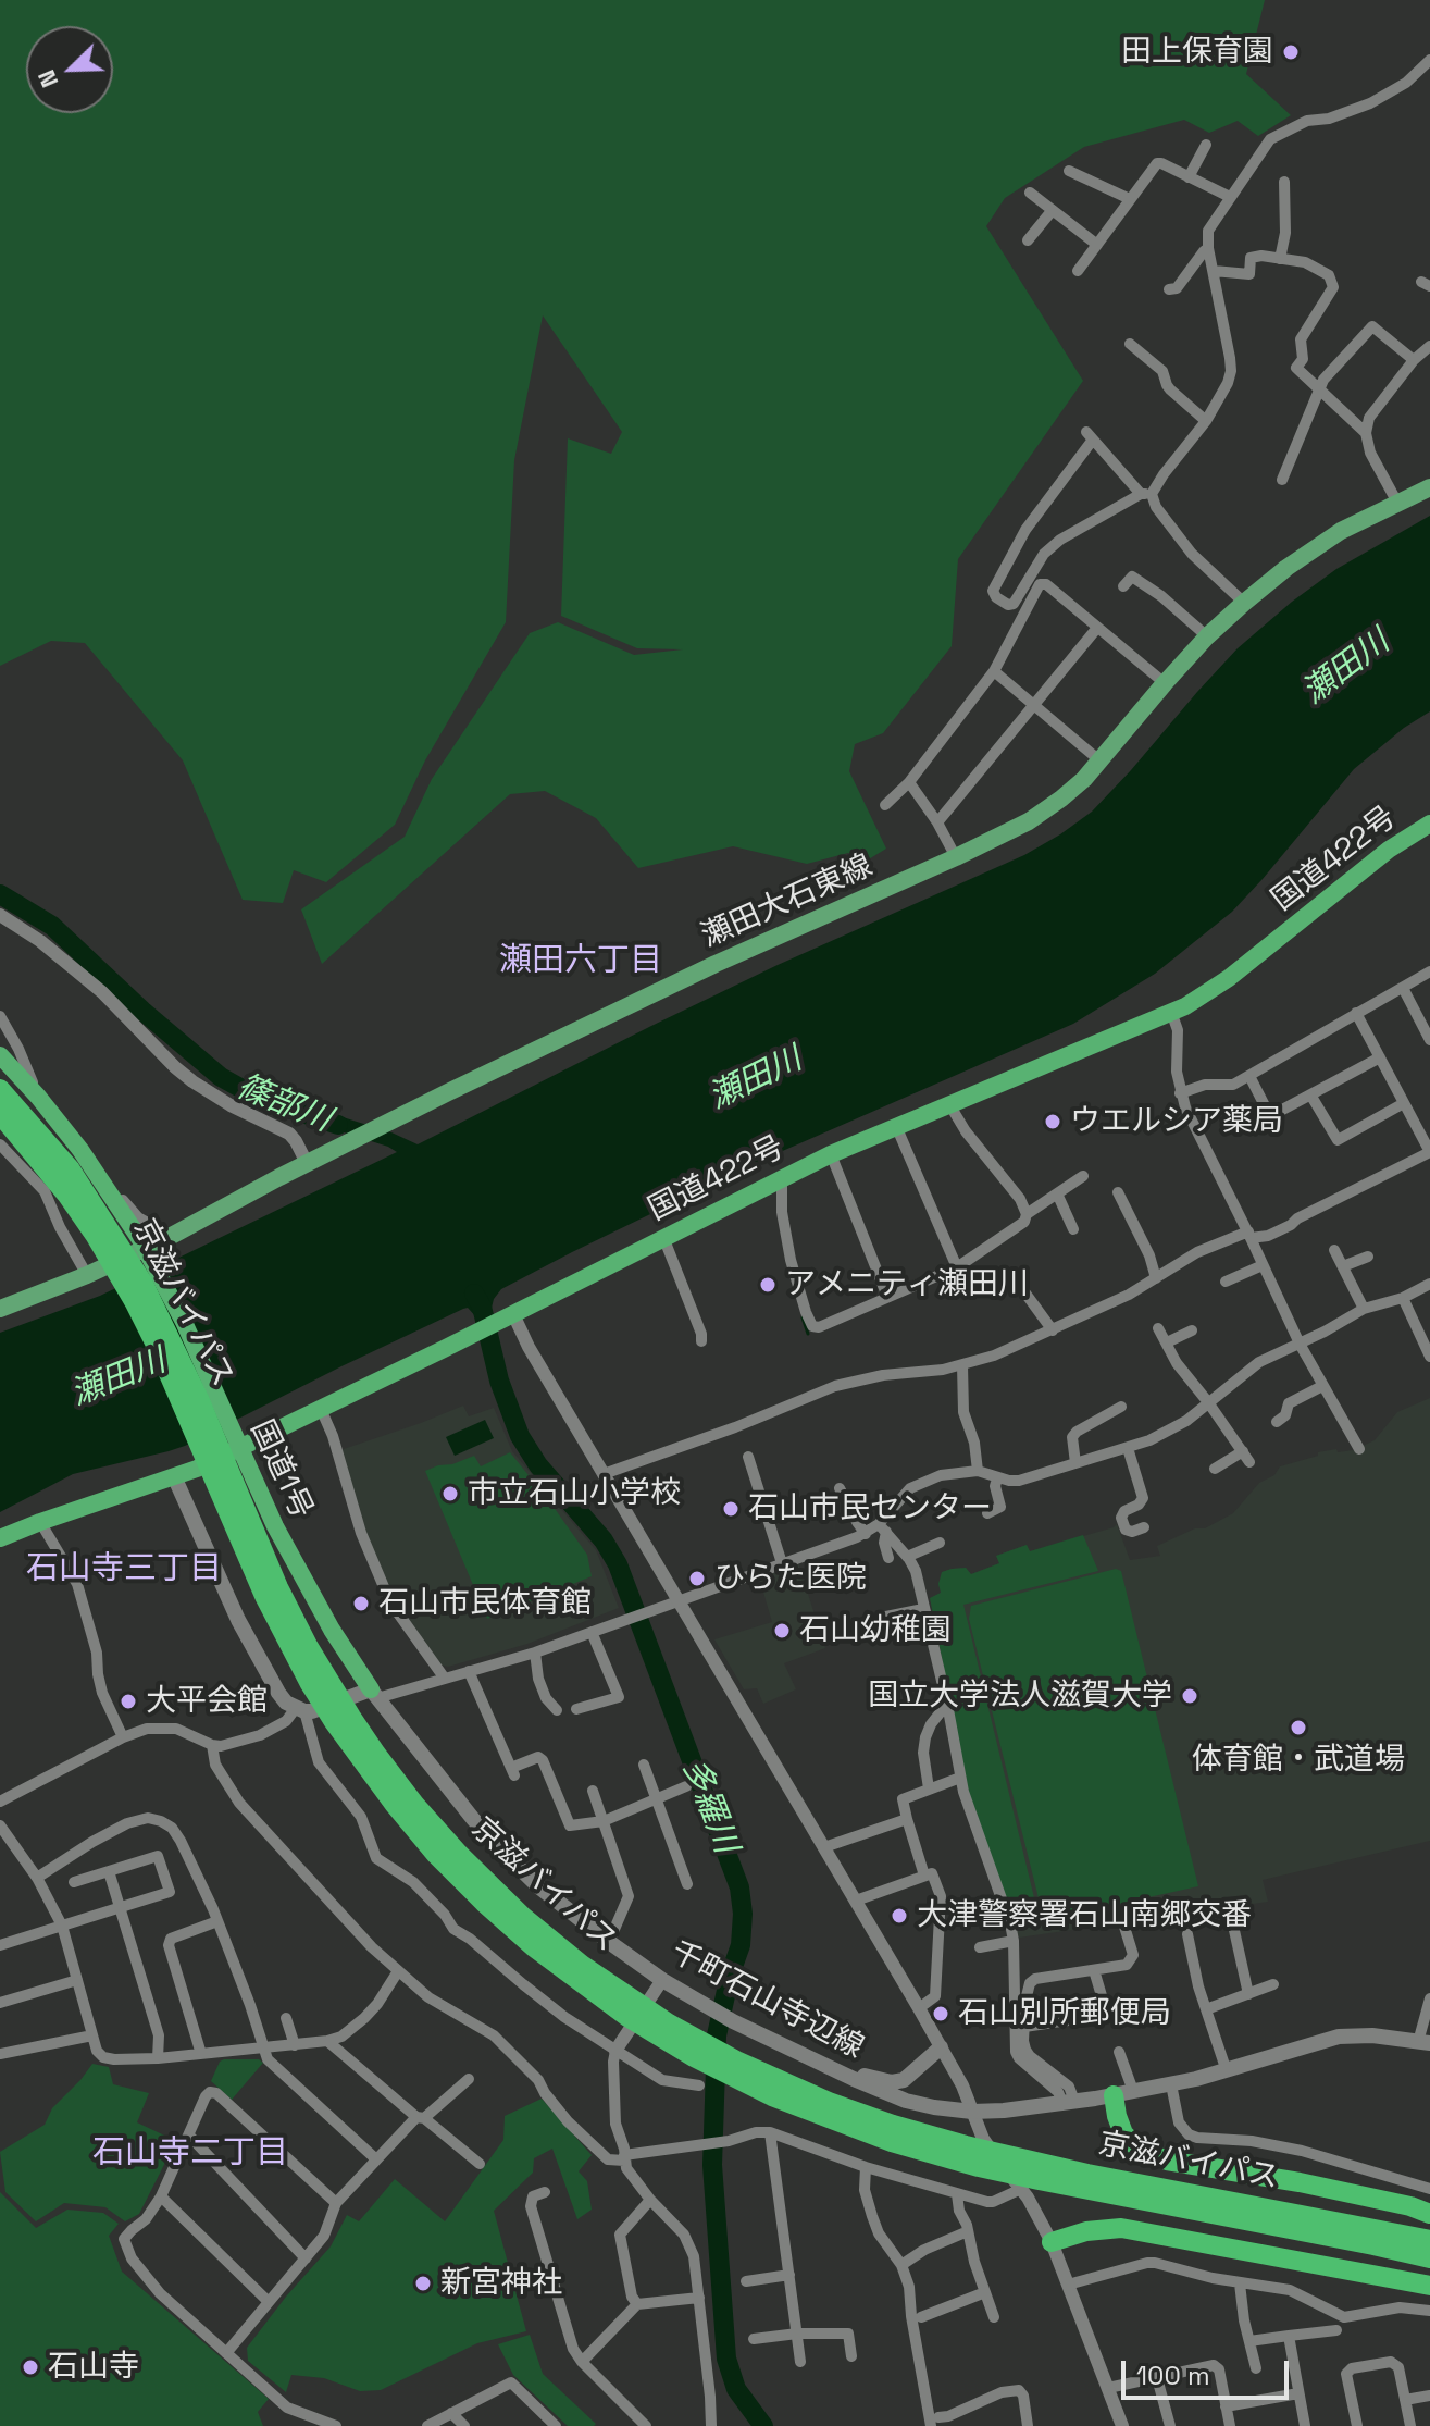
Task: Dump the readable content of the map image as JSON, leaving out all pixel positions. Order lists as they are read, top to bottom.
{
  "streets": {
    "highway": ["国道422号", "京滋バイパス", "国道1号"],
    "main road": ["瀬田大石東線", "千町石山寺辺線"]
  },
  "crossings": [
    ["国道1号", "千町石山寺辺線"]
  ],
  "districts": ["瀬田六丁目", "石山寺三丁目", "石山寺二丁目"],
  "water": ["瀬田川", "篠部川", "多羅川"],
  "places": [
    "田上保育園",
    "ウエルシア薬局",
    "アメニティ瀬田川",
    "市立石山小学校",
    "石山市民センター",
    "ひらた医院",
    "石山市民体育館",
    "石山幼稚園",
    "国立大学法人滋賀大学",
    "大平会館",
    "体育館・武道場",
    "大津警察署石山南郷交番",
    "石山別所郵便局",
    "新宮神社",
    "石山寺"
  ],
  "scale_bar": "100 m",
  "north": "bottom left"
}
